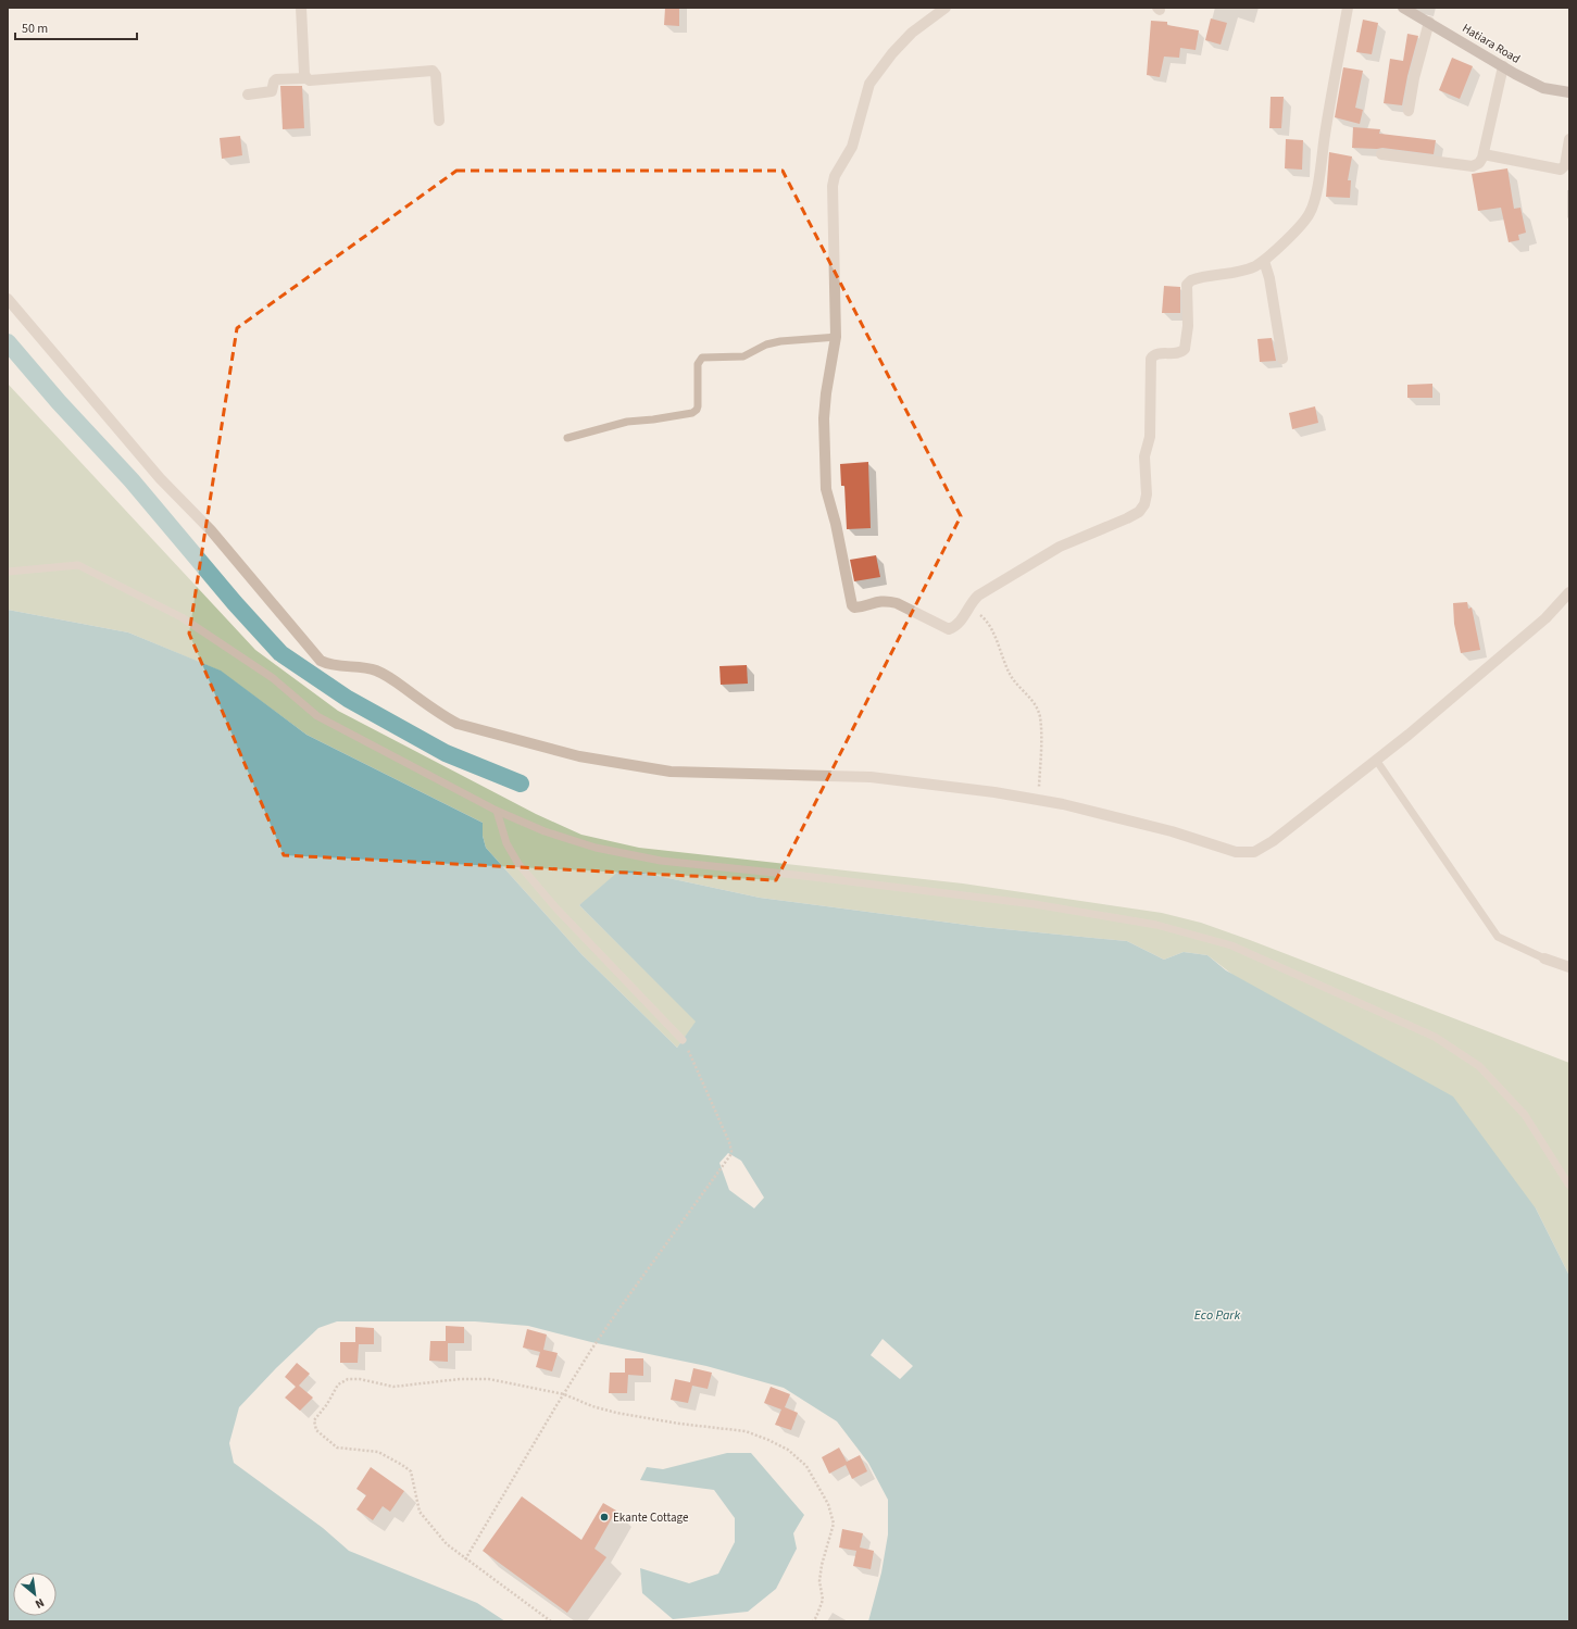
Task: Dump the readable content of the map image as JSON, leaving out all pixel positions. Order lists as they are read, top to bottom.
{
  "streets": {
    "street": ["Hatiara Road"]
  },
  "water": ["Eco Park"],
  "places": ["Ekante Cottage"],
  "scale_bar": "50 m",
  "north": "bottom right"
}
